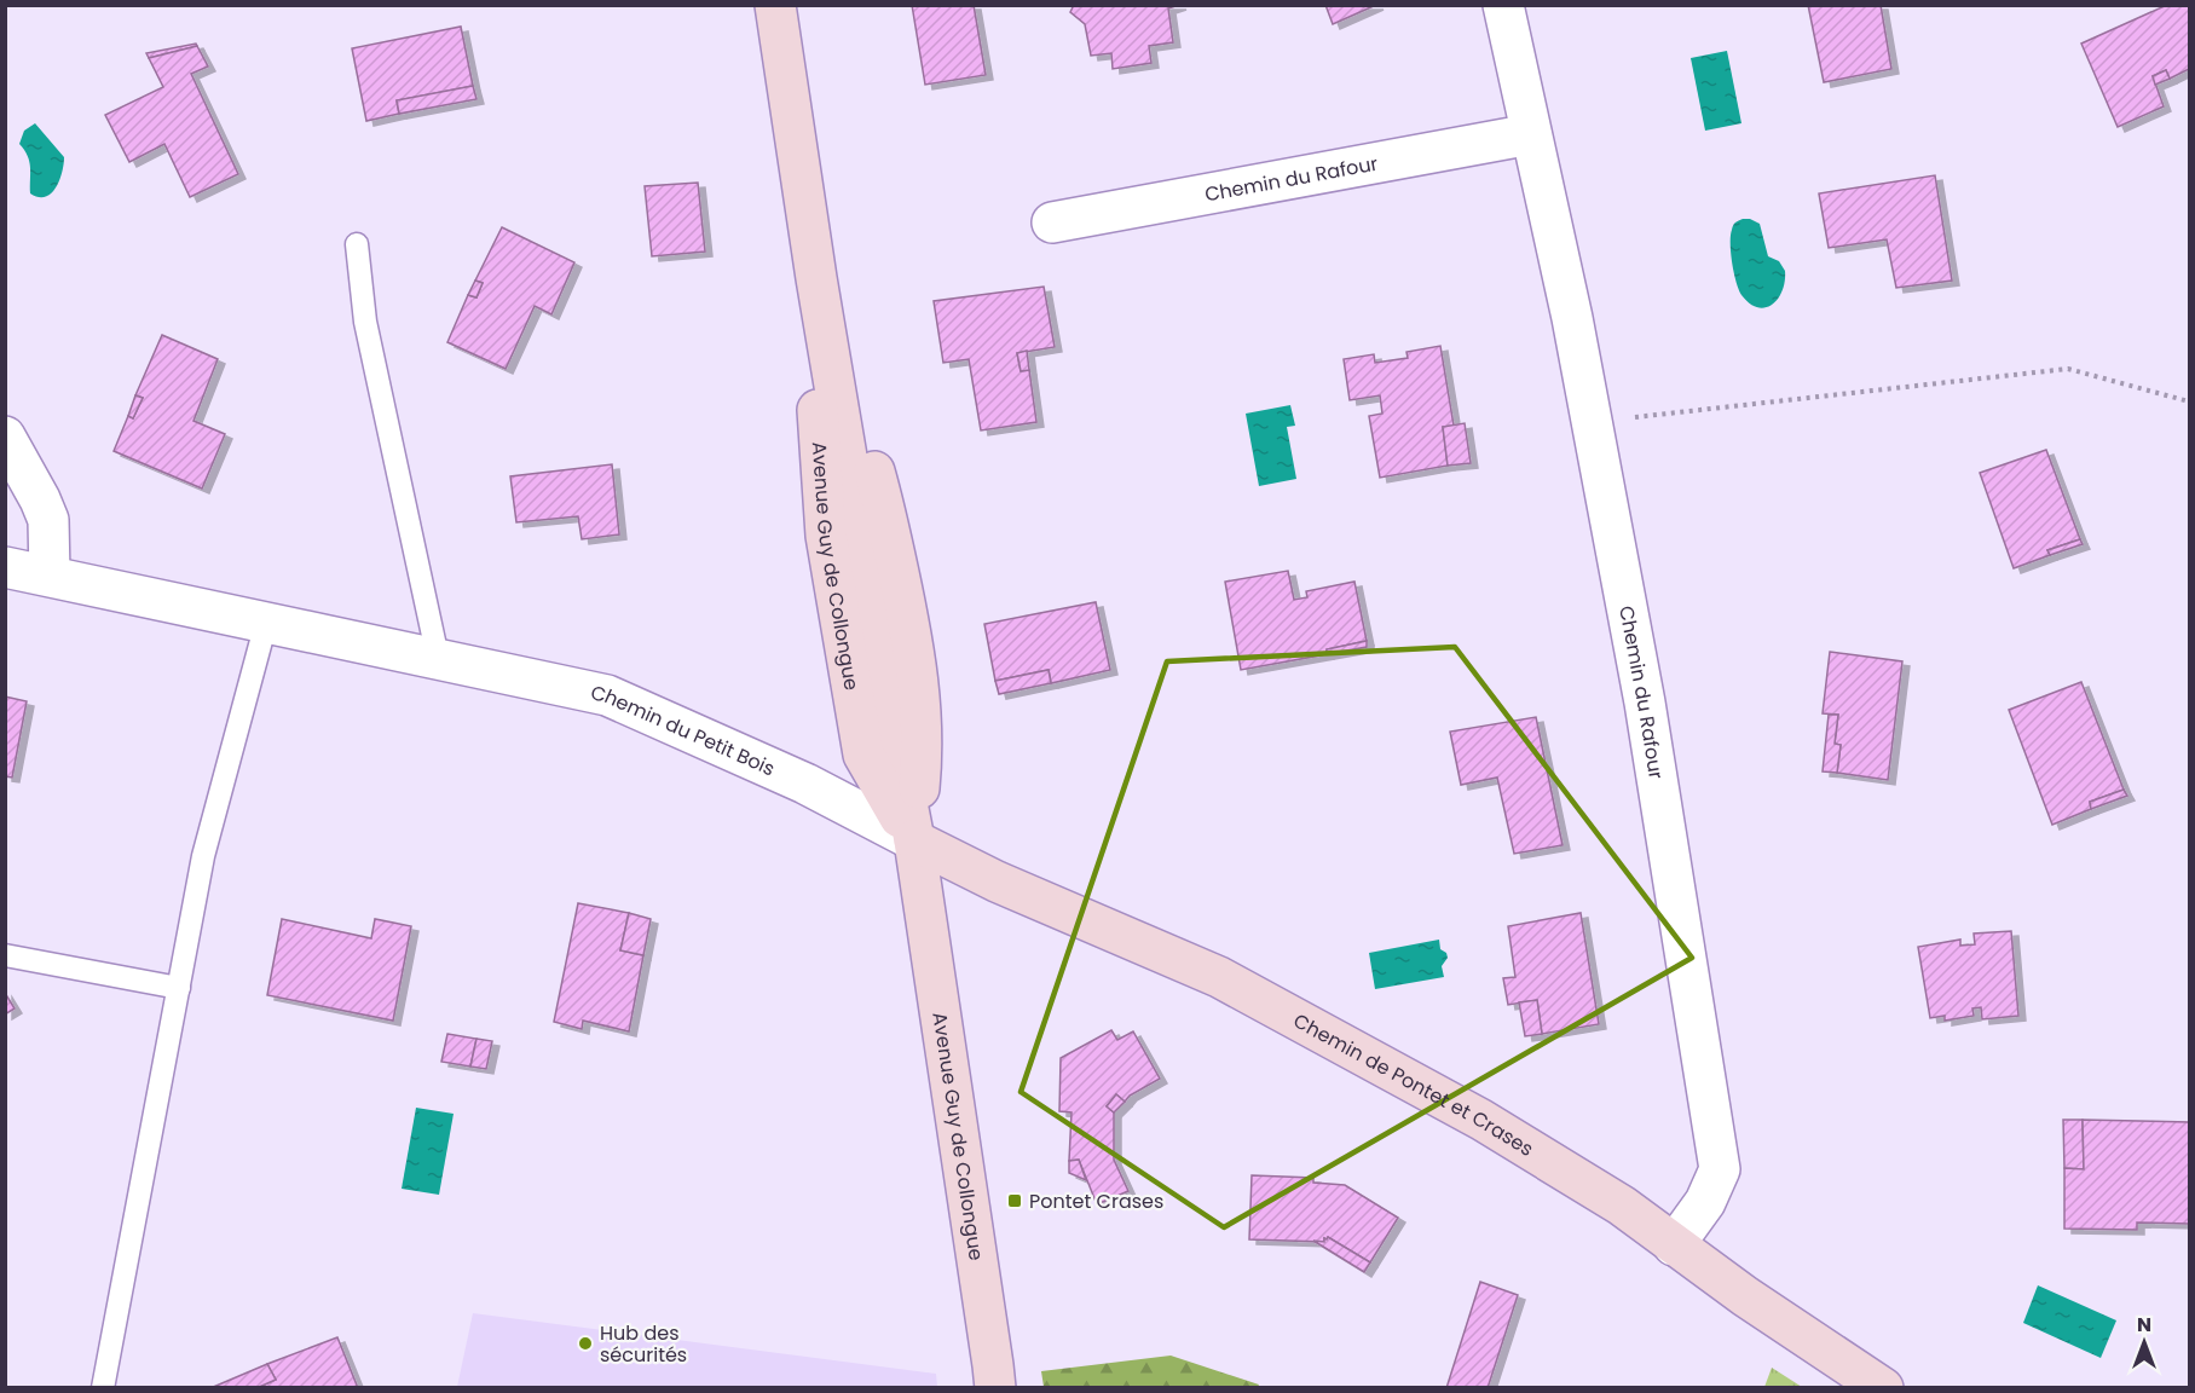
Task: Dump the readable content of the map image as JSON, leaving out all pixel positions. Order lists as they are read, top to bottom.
{
  "streets": {
    "main road": ["Avenue Guy de Collongue", "Chemin de Pontet et Crases"],
    "street": ["Chemin du Rafour", "Chemin du Petit Bois"]
  },
  "crossings": [
    ["Chemin du Rafour", "Chemin de Pontet et Crases"],
    ["Avenue Guy de Collongue", "Chemin du Petit Bois"],
    ["Avenue Guy de Collongue", "Chemin de Pontet et Crases"],
    ["Chemin du Petit Bois", "Chemin de Pontet et Crases"]
  ],
  "places": {
    "transit": ["Pontet Crases"],
    "other": ["Hub des sécurités"]
  },
  "north": "top"
}
